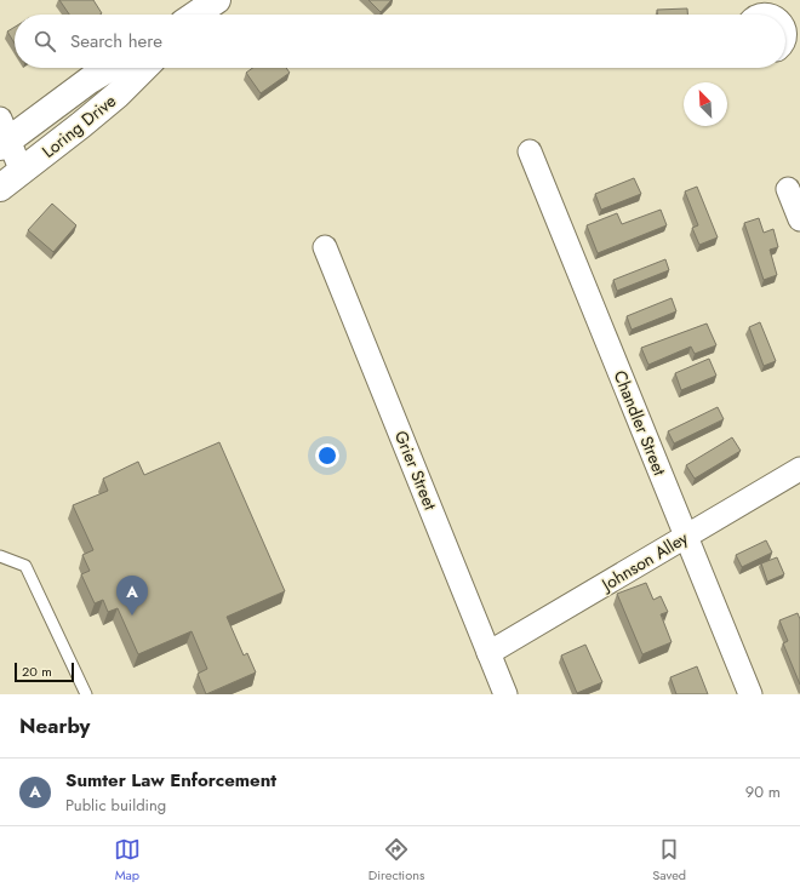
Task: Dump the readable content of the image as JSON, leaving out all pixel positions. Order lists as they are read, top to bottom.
{
  "streets": {
    "street": [
      "Loring Drive",
      "Chandler Street",
      "Grier Street",
      "Johnson Alley"
    ]
  },
  "crossings": [
    ["Chandler Street", "Johnson Alley"],
    ["Grier Street", "Johnson Alley"]
  ],
  "scale_bar": "20 m",
  "north": "top left",
  "page": {
    "search": "Search here",
    "pins": "A",
    "scale": "20 m",
    "heading": "Nearby",
    "list": [
      {
        "mark": "A",
        "name": "Sumter Law Enforcement",
        "note": "Public building",
        "value": "90 m"
      }
    ],
    "nav": ["Map", "Directions", "Saved"]
  }
}
